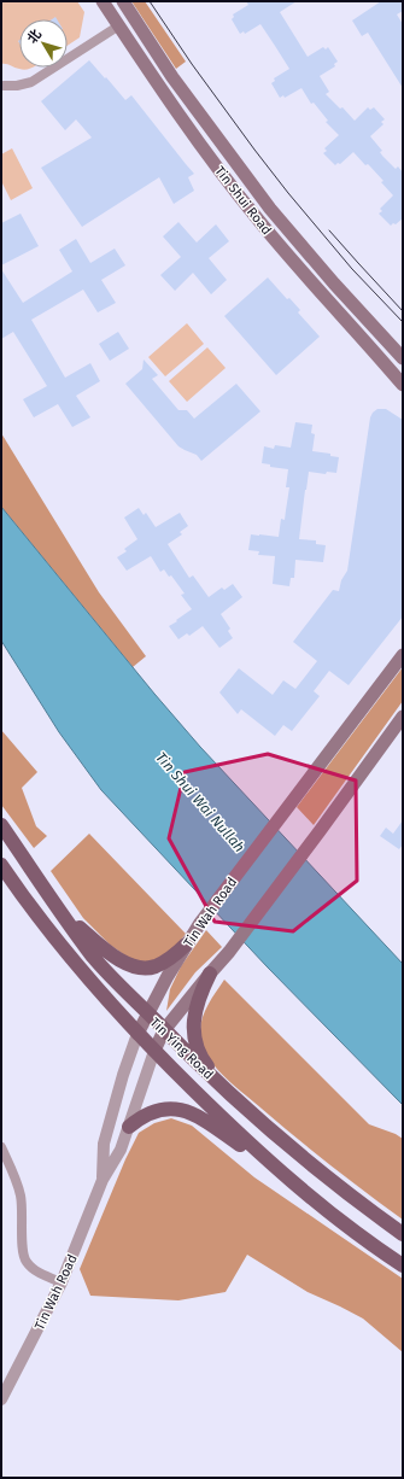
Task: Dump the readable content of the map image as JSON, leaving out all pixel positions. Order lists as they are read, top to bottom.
{
  "streets": {
    "main road": ["Tin Shui Road", "Tin Wah Road", "Tin Ying Road"]
  },
  "crossings": [
    ["Tin Wah Road", "Tin Ying Road"]
  ],
  "water": ["Tin Shui Wai Nullah"],
  "north": "top left"
}
